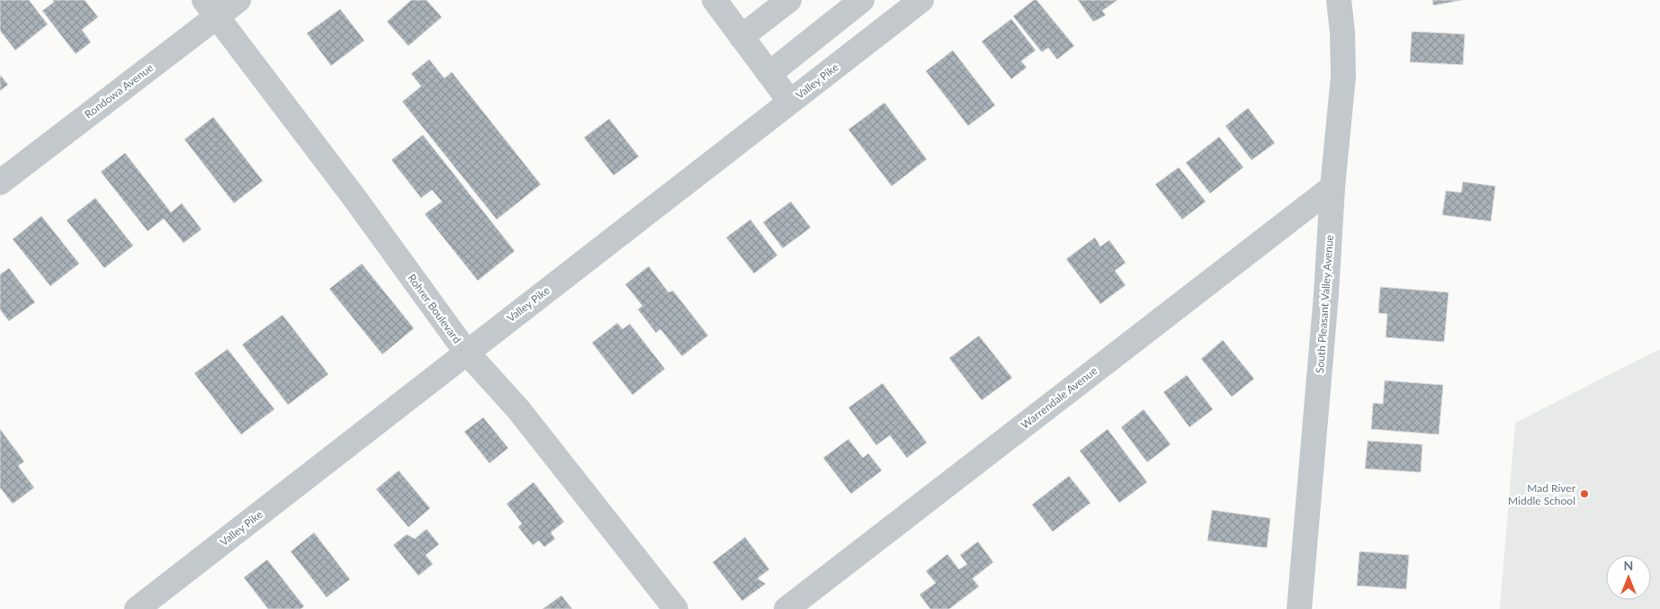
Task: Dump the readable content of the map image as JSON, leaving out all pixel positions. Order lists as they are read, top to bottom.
{
  "streets": {
    "street": [
      "Valley Pike",
      "Rondowa Avenue",
      "South Pleasant Valley Avenue",
      "Rohrer Boulevard",
      "Warrendale Avenue"
    ]
  },
  "crossings": [
    ["Valley Pike", "Rohrer Boulevard"],
    ["Rondowa Avenue", "Rohrer Boulevard"],
    ["South Pleasant Valley Avenue", "Warrendale Avenue"]
  ],
  "places": ["Mad River Middle School"],
  "north": "top"
}
